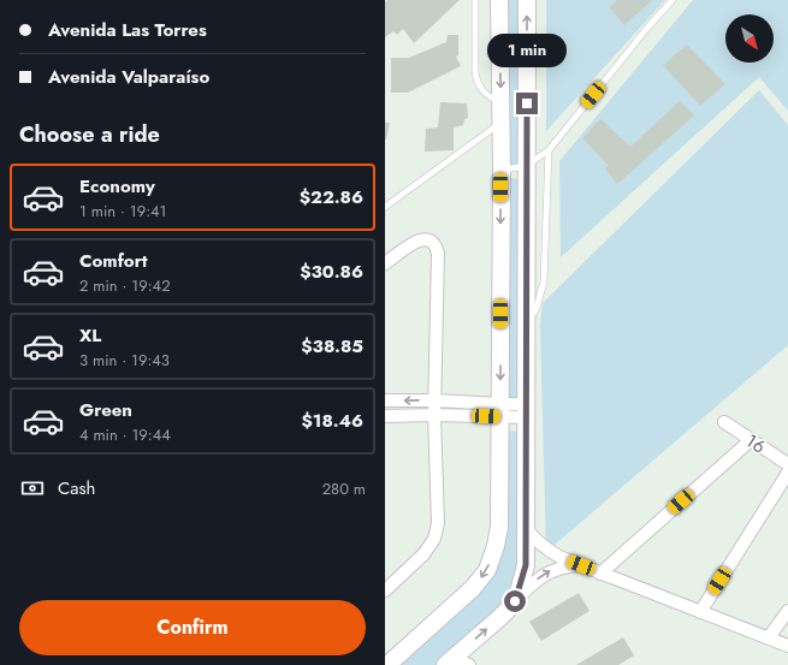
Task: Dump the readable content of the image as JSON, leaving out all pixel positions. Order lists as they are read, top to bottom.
{
  "streets": {
    "street": ["16"]
  },
  "north": "bottom right",
  "page": {
    "banner": ["Avenida Las Torres", "Avenida Valparaíso"],
    "bubble": "1 min",
    "heading": "Choose a ride",
    "list": [
      {
        "name": "Economy",
        "note": "1 min · 19:41",
        "value": "$22.86"
      },
      {
        "name": "Comfort",
        "note": "2 min · 19:42",
        "value": "$30.86"
      },
      {
        "name": "XL",
        "note": "3 min · 19:43",
        "value": "$38.85"
      },
      {
        "name": "Green",
        "note": "4 min · 19:44",
        "value": "$18.46"
      }
    ],
    "pay": ["Cash", "280 m"],
    "buttons": "Confirm"
  }
}
